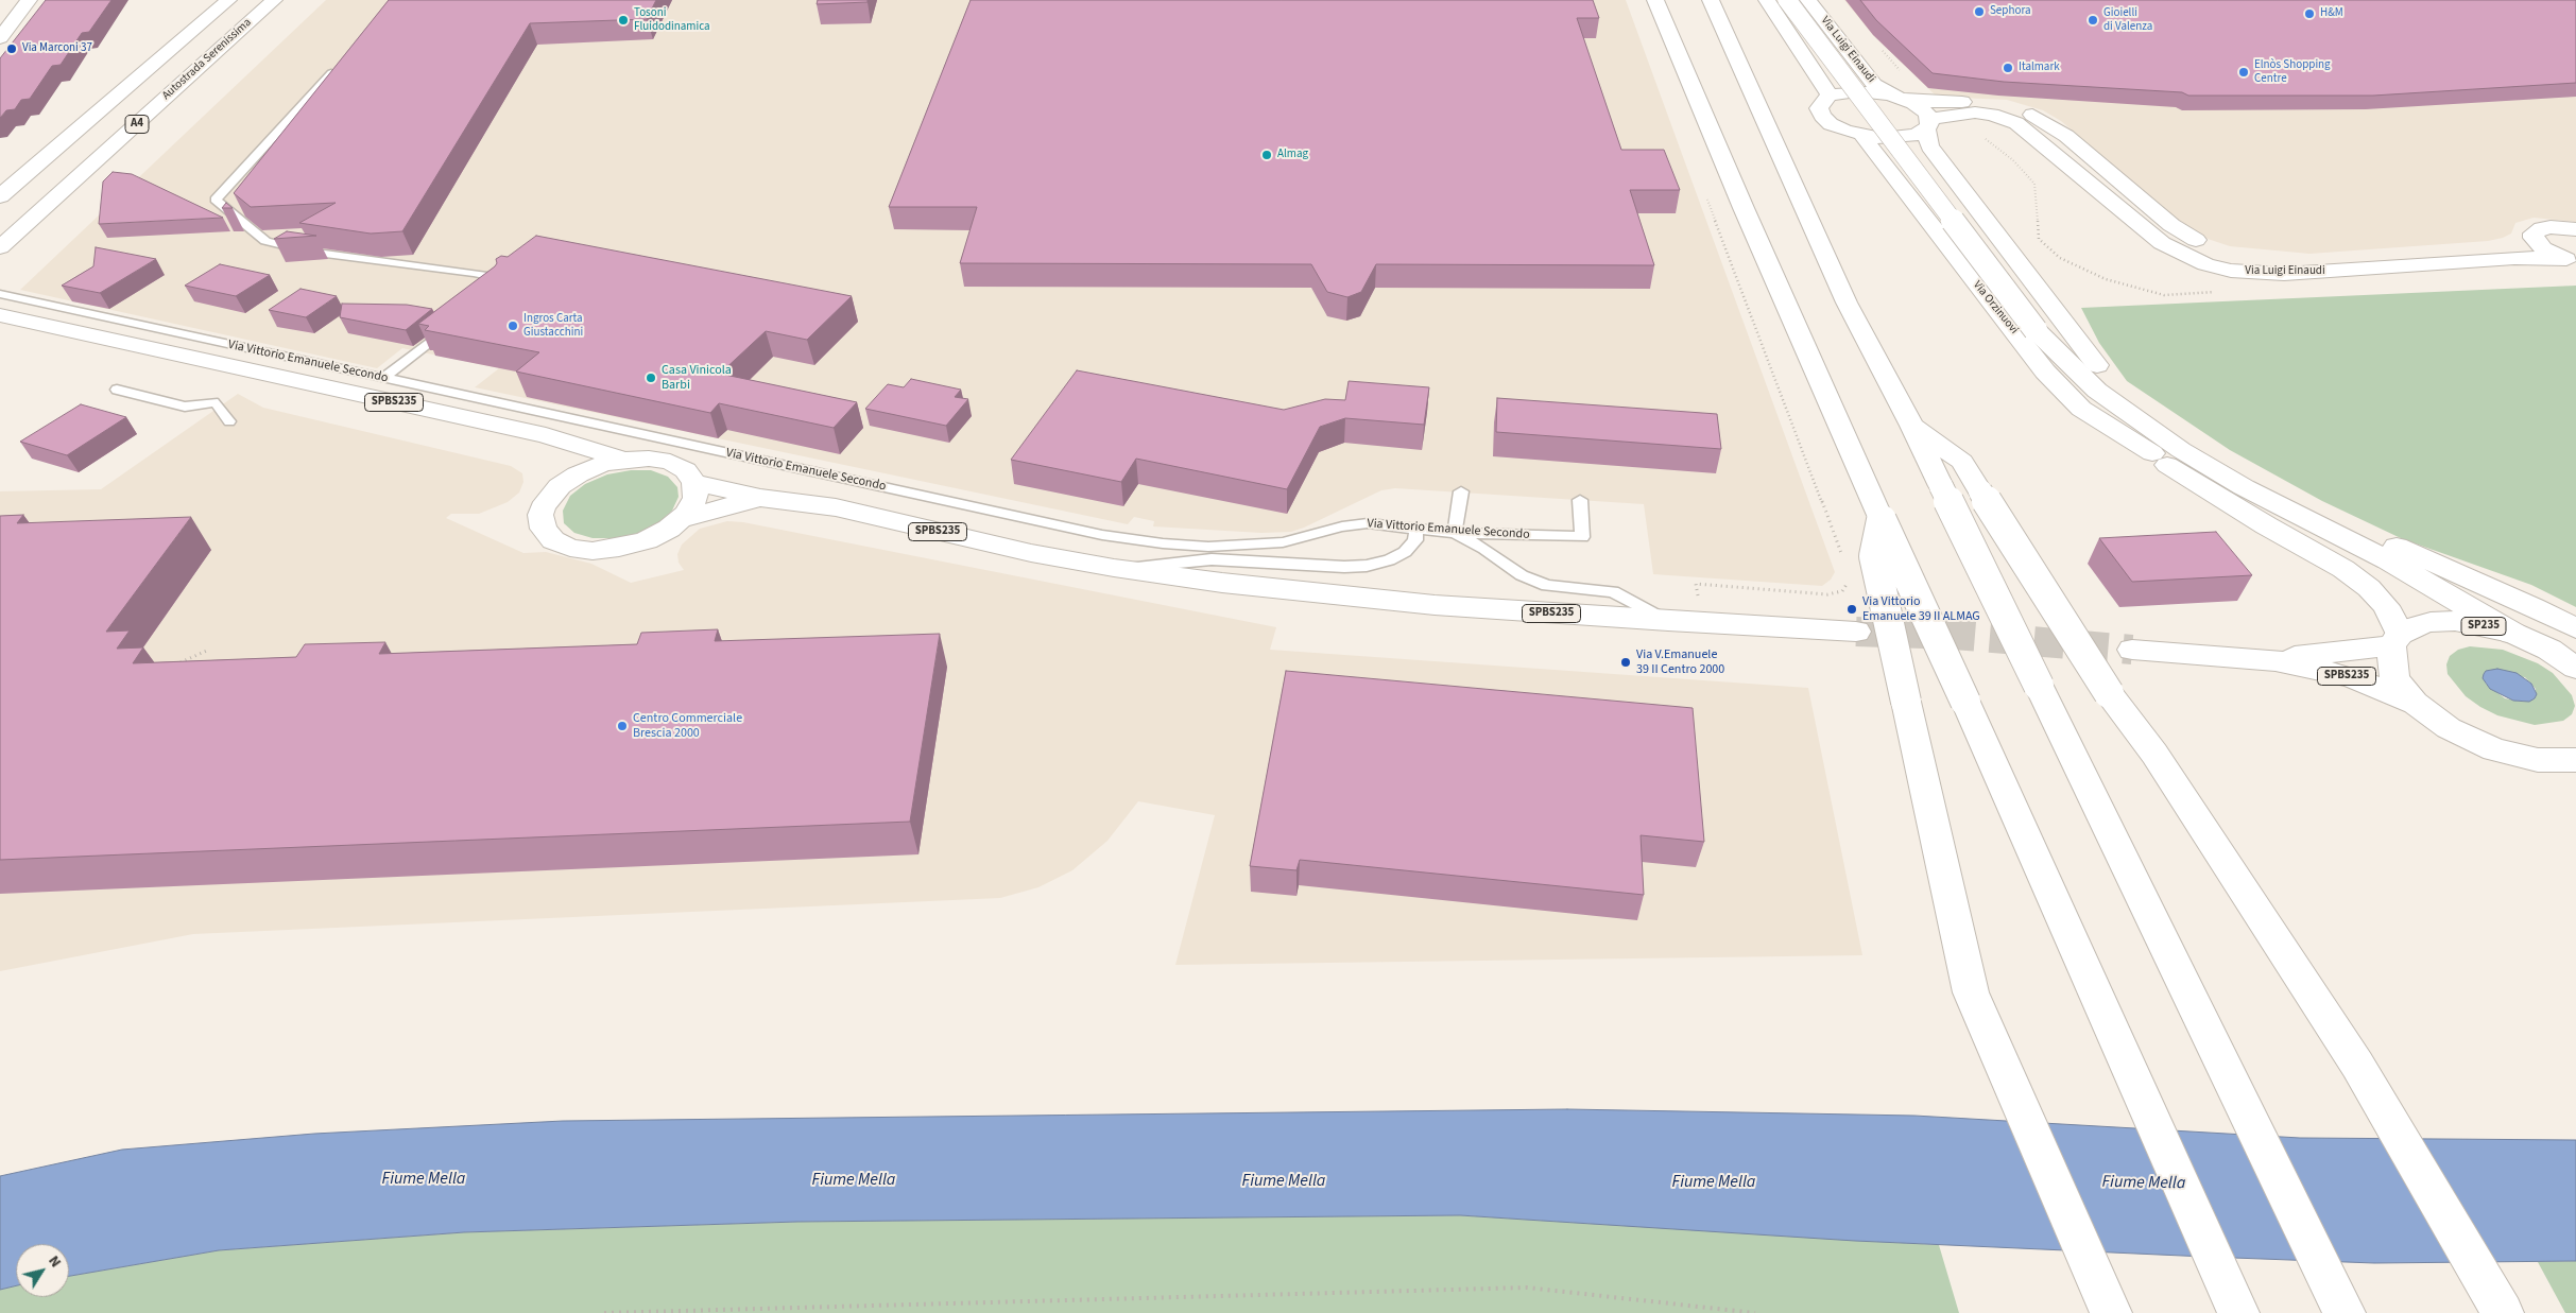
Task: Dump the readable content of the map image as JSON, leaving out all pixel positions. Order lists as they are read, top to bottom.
{
  "streets": {
    "main road": [
      "Via Luigi Einaudi",
      "Autostrada Serenissima",
      "A4",
      "Via Orzinuovi",
      "Via Vittorio Emanuele Secondo",
      "SPBS235",
      "SP235"
    ]
  },
  "crossings": [
    ["Via Luigi Einaudi", "Via Orzinuovi"],
    ["Via Orzinuovi", "SPBS235"],
    ["Via Orzinuovi", "SP235"],
    ["SPBS235", "SP235"]
  ],
  "water": ["Fiume Mella"],
  "places": [
    "Sephora",
    "H&M",
    "Tosoni Fluidodinamica",
    "Gioielli di Valenza",
    "Via Marconi 37",
    "Italmark",
    "Elnòs Shopping Centre",
    "Almag",
    "Ingros Carta Giustacchini",
    "Casa Vinicola Barbi",
    "Via Vittorio Emanuele 39 II ALMAG",
    "Via V.Emanuele 39 II Centro 2000",
    "Centro Commerciale Brescia 2000"
  ],
  "north": "top right"
}
